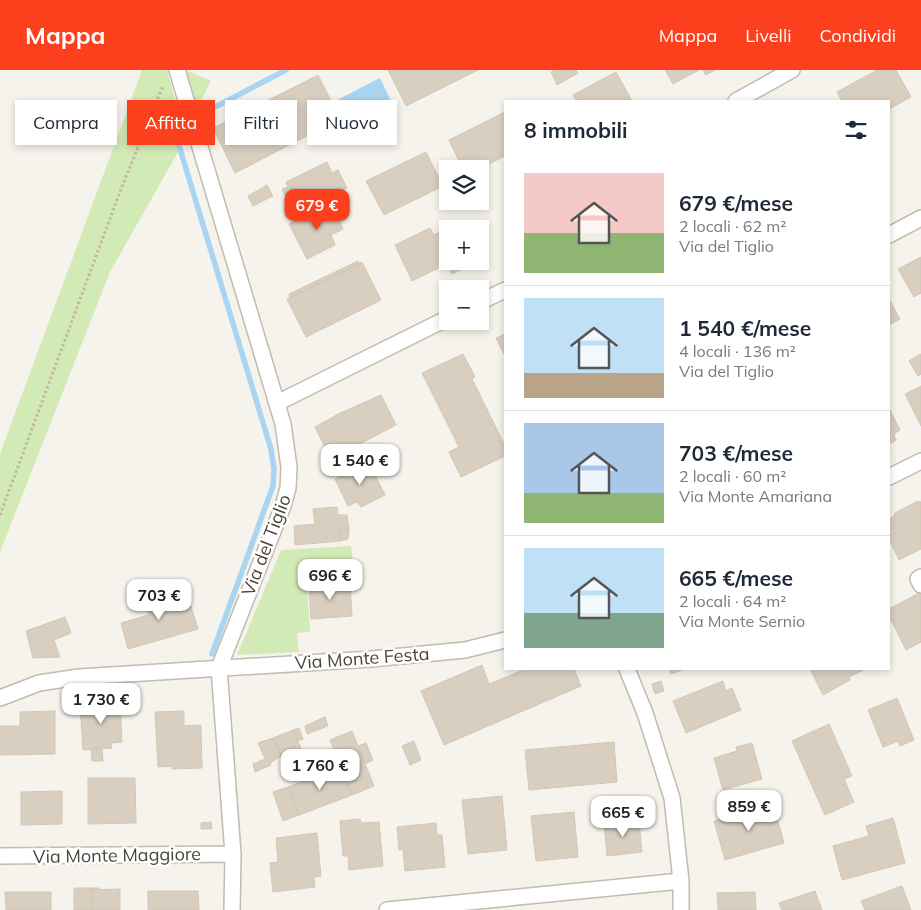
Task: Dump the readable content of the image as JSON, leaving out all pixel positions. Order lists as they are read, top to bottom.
{
  "streets": {
    "street": ["Via del Tiglio", "Via Monte Festa", "Via Monte Maggiore"]
  },
  "crossings": [
    ["Via del Tiglio", "Via Monte Festa"],
    ["Via del Tiglio", "Via Monte Maggiore"]
  ],
  "page": {
    "header": "Mappa",
    "nav": ["Mappa", "Livelli", "Condividi"],
    "chip": [
      "Compra",
      "Affitta",
      "Filtri",
      "Nuovo"
    ],
    "heading": "8 immobili",
    "map_buttons": ["+", "−"],
    "list": [
      {
        "name": "679 €/mese",
        "note": "2 locali · 62 m² · Via del Tiglio"
      },
      {
        "name": "1 540 €/mese",
        "note": "4 locali · 136 m² · Via del Tiglio"
      },
      {
        "name": "703 €/mese",
        "note": "2 locali · 60 m² · Via Monte Amariana"
      },
      {
        "name": "665 €/mese",
        "note": "2 locali · 64 m² · Via Monte Sernio"
      }
    ],
    "price": [
      "679 €",
      "1 540 €",
      "696 €",
      "703 €",
      "1 730 €",
      "1 760 €",
      "859 €",
      "665 €"
    ]
  }
}
